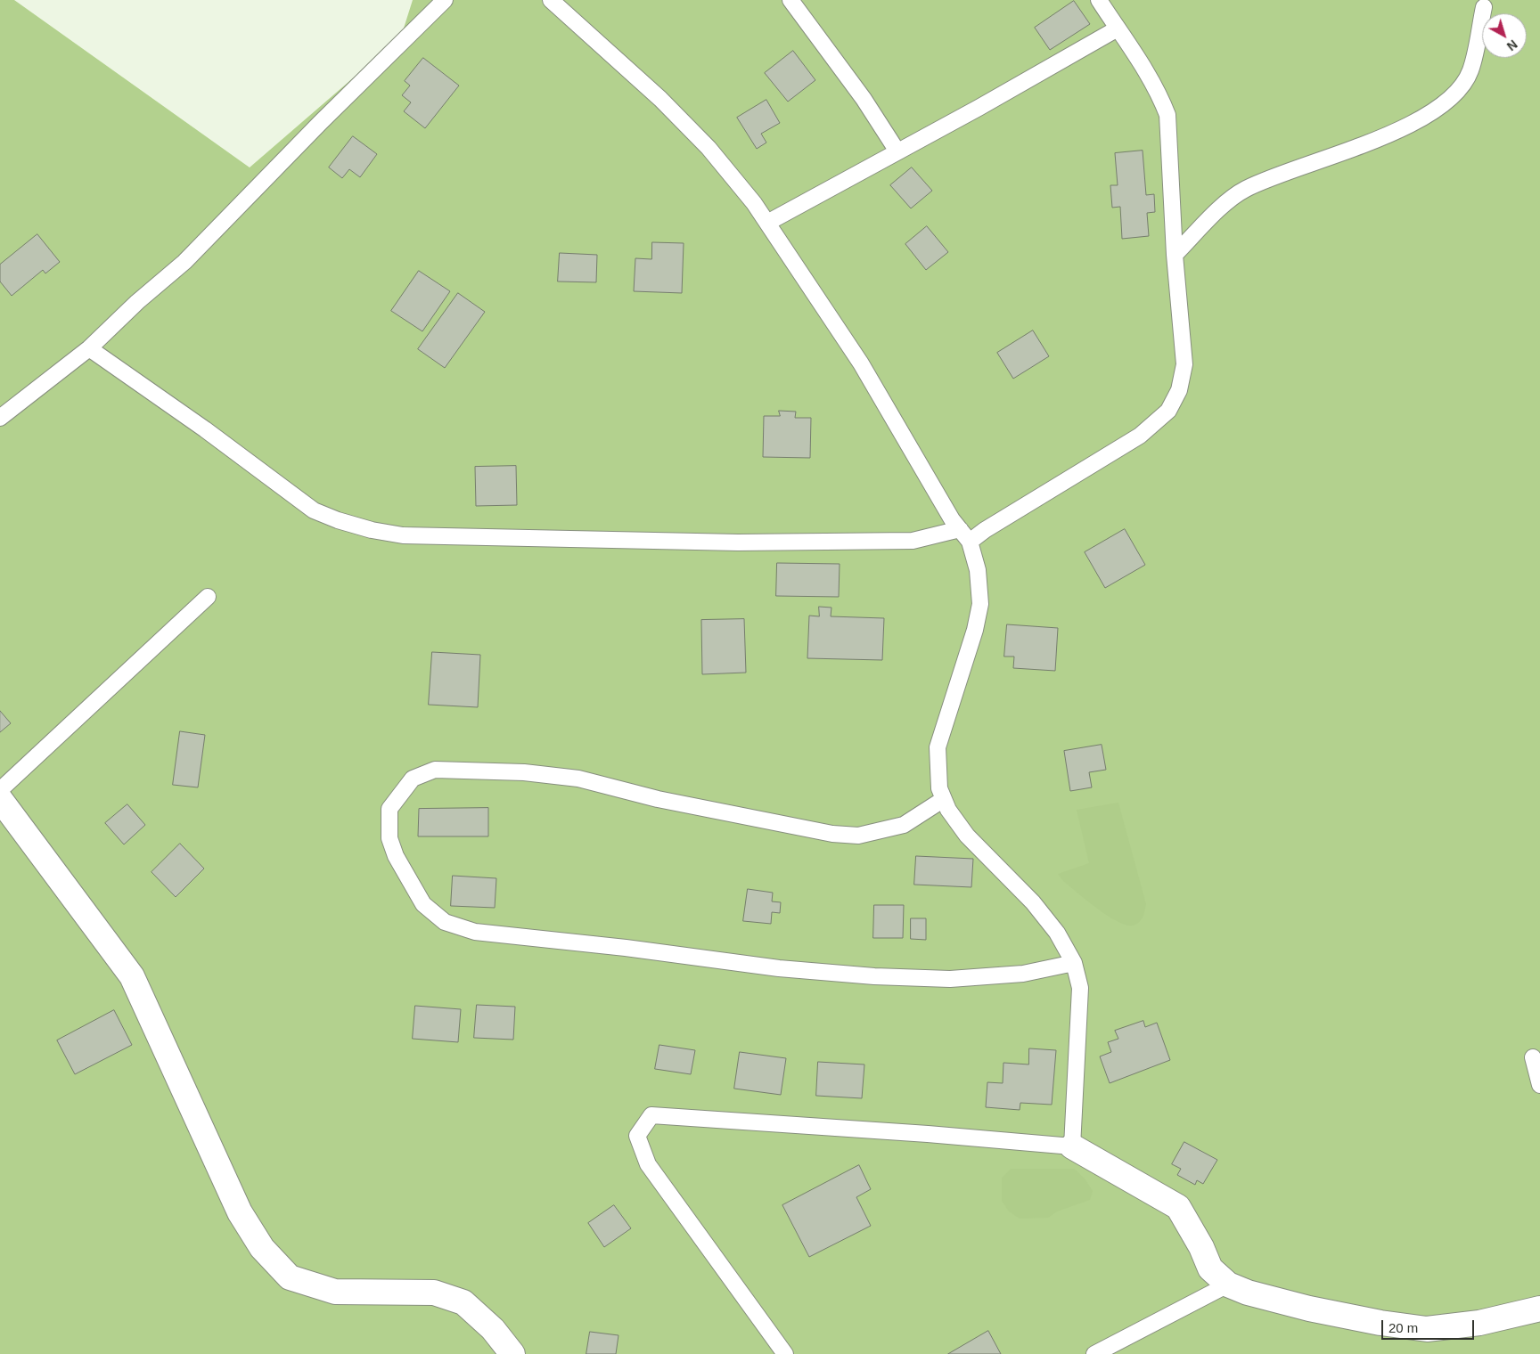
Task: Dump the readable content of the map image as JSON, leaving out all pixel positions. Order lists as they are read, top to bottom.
{
  "scale_bar": "20 m",
  "north": "bottom right"
}
